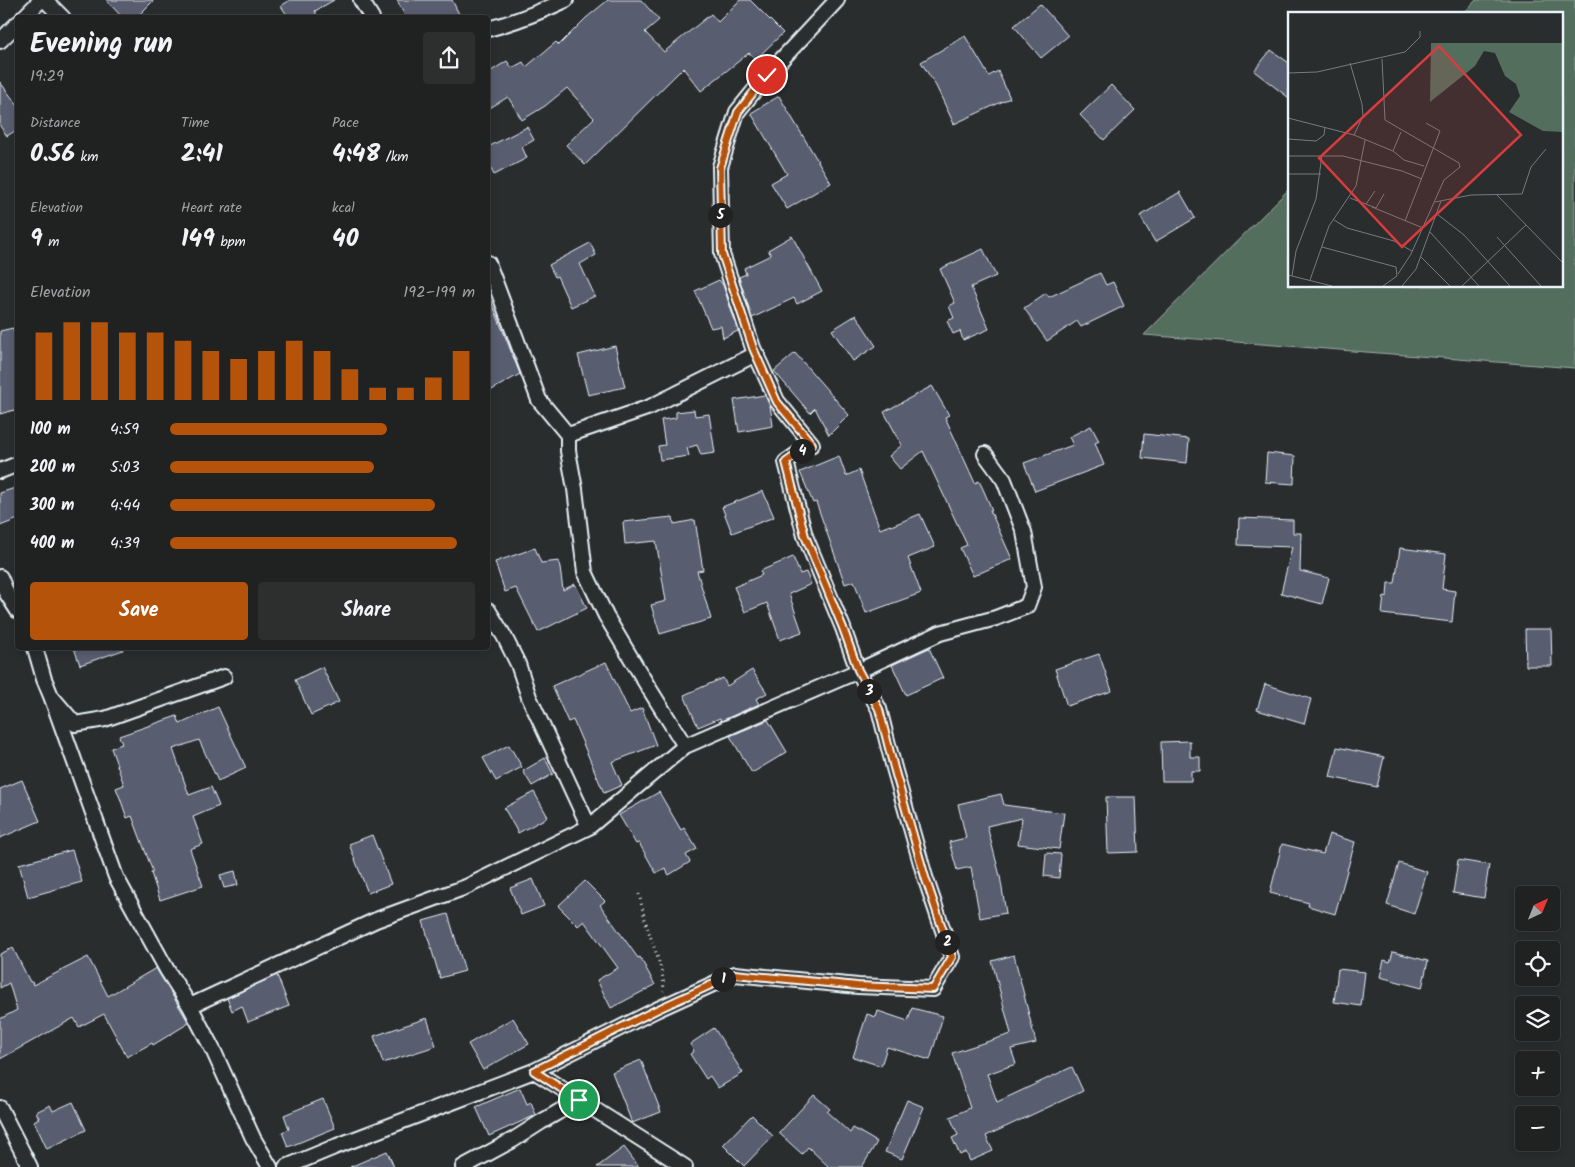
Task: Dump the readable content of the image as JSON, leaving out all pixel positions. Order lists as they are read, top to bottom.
{
  "north": "top right",
  "page": {
    "heading": ["Evening run", "19:29"],
    "stats": [
      ["Distance", "0.56 km"],
      ["Time", "2:41"],
      ["Pace", "4:48 /km"],
      ["Elevation", "9 m"],
      ["Heart rate", "149 bpm"],
      ["kcal", "40"]
    ],
    "pins": [
      "5",
      "4",
      "3",
      "2",
      "1"
    ],
    "chart": ["Elevation", "192–199 m"],
    "list": [
      {
        "name": "100 m",
        "note": "4:59"
      },
      {
        "name": "200 m",
        "note": "5:03"
      },
      {
        "name": "300 m",
        "note": "4:44"
      },
      {
        "name": "400 m",
        "note": "4:39"
      }
    ],
    "buttons": ["Save", "Share"],
    "map_buttons": ["+", "−"]
  }
}
